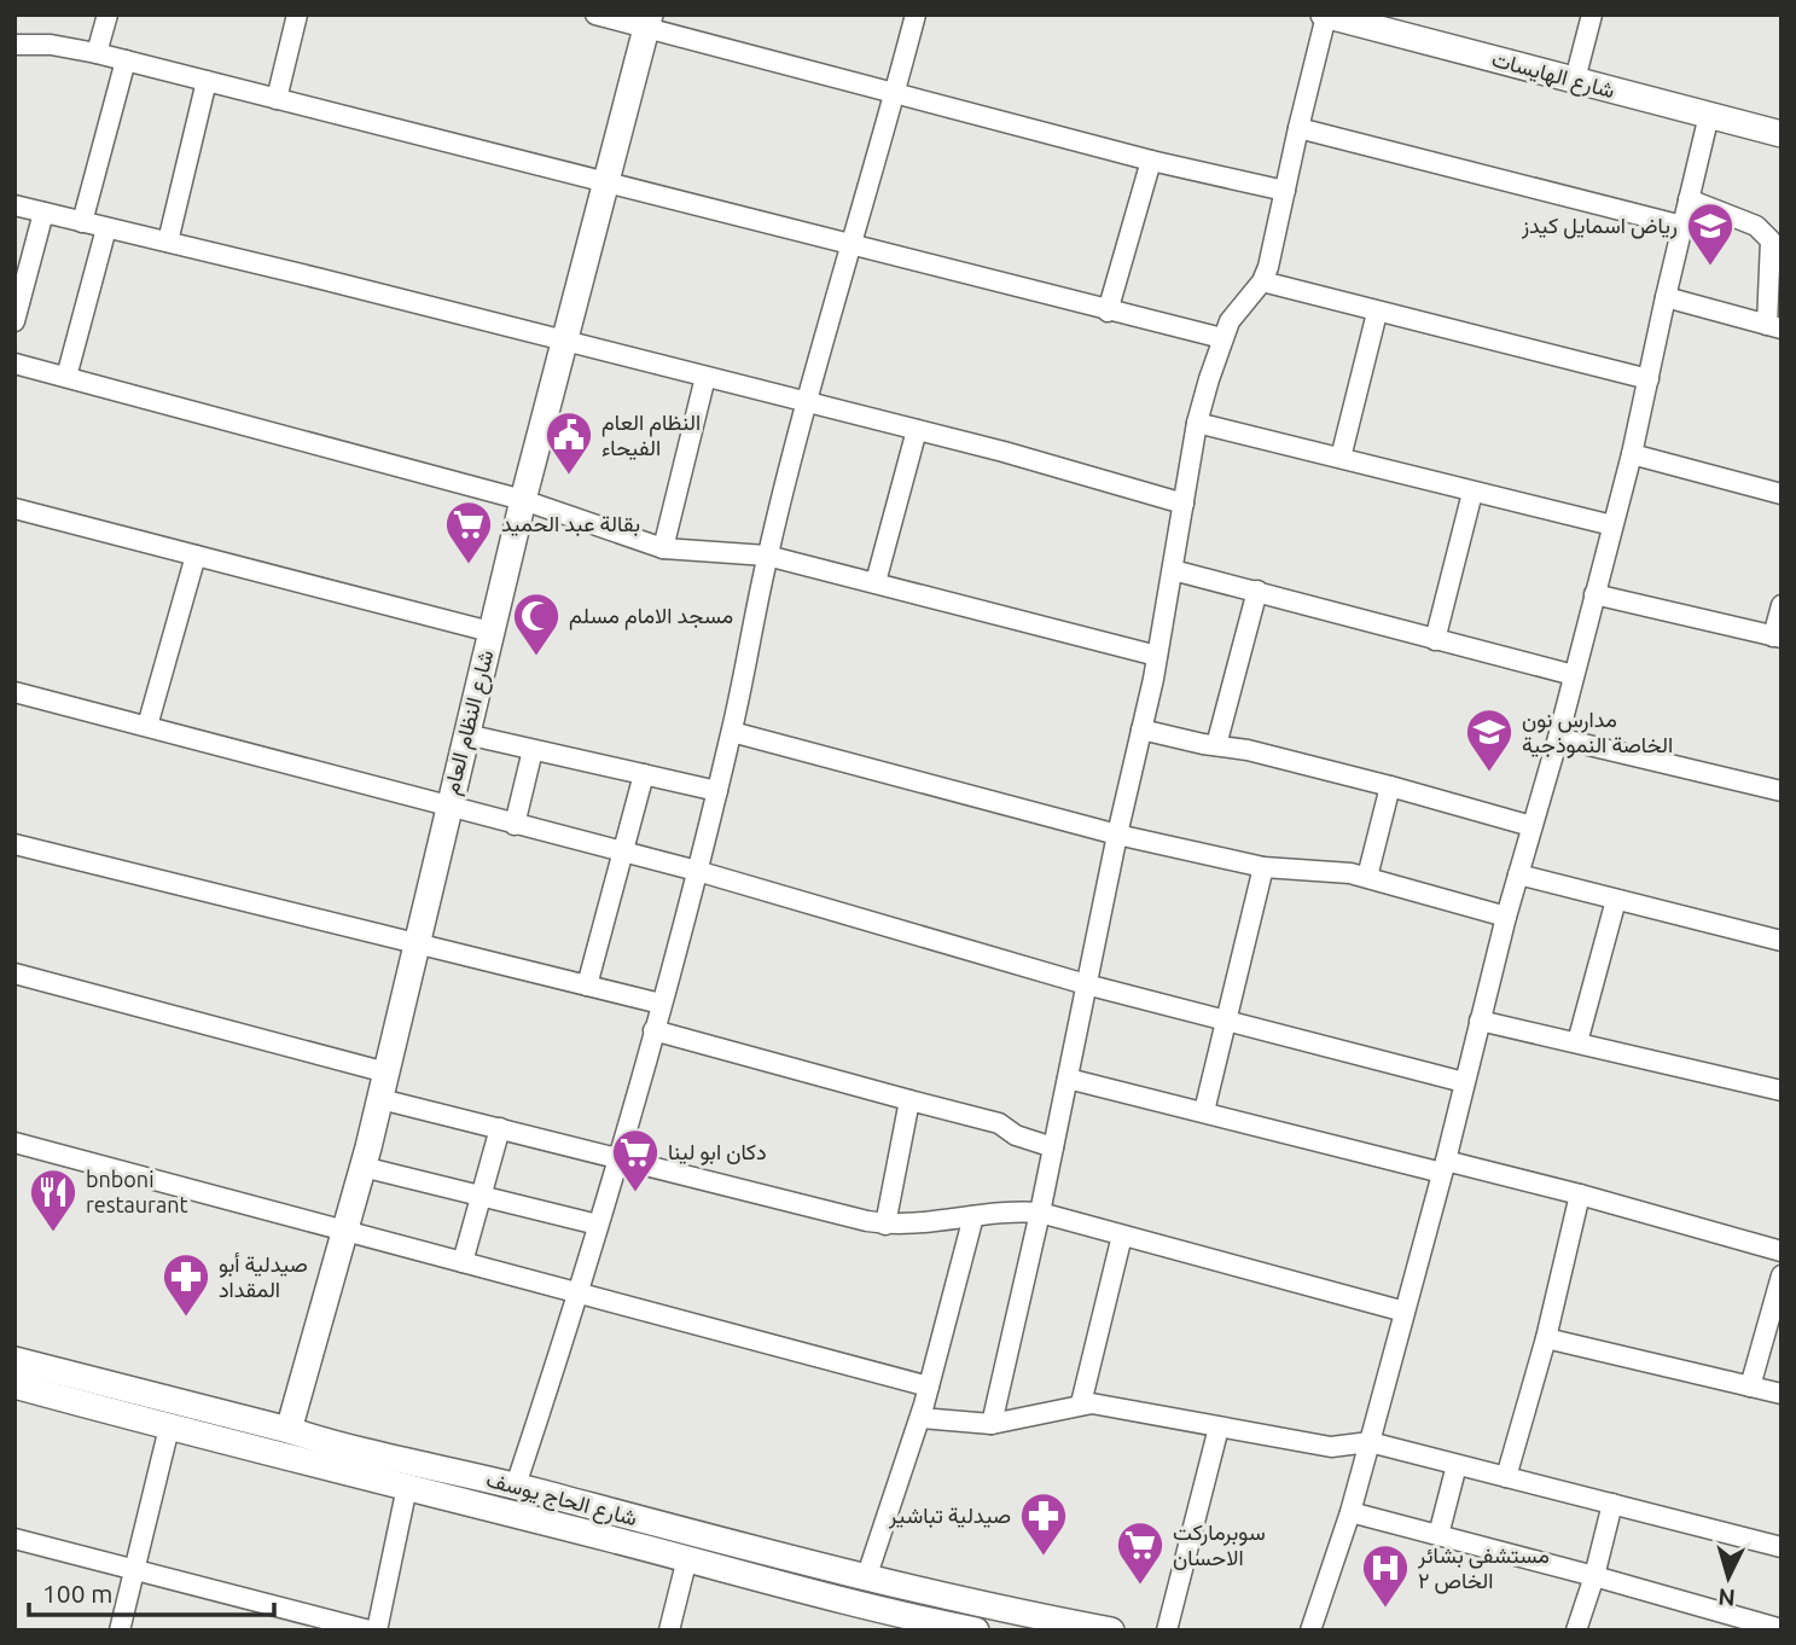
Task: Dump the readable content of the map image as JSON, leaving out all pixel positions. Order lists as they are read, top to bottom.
{
  "streets": {
    "main road": ["شارع الهايسات", "شارع النظام العام", "شارع الحاج يوسف"]
  },
  "crossings": [
    ["شارع النظام العام", "شارع الحاج يوسف"]
  ],
  "places": {
    "school or university": ["رياض اسمايل كيدز", "مدارس نون الخاصة النموذجية"],
    "public building": ["النظام العام الفيحاء"],
    "supermarket": ["بقالة عبد الحميد", "دكان ابو لينا", "سوبرماركت الاحسان"],
    "mosque": ["مسجد الامام مسلم"],
    "restaurant": ["bnboni restaurant"],
    "pharmacy": ["صيدلية أبو المقداد", "صيدلية تباشير"],
    "hospital": ["مستشفى بشائر الخاص ٢"]
  },
  "scale_bar": "100 m",
  "north": "bottom"
}
